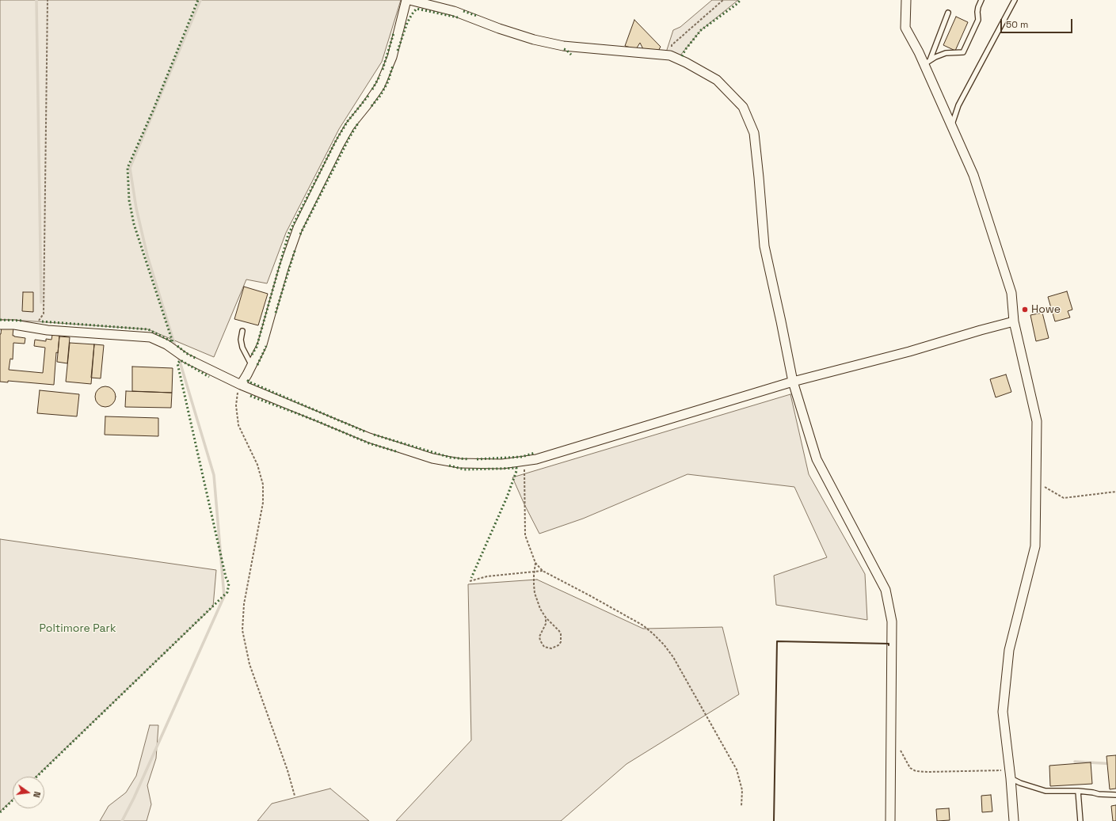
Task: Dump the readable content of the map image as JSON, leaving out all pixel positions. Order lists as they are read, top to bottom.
{
  "parks": ["Poltimore Park"],
  "places": ["Howe"],
  "scale_bar": "50 m",
  "north": "right"
}
